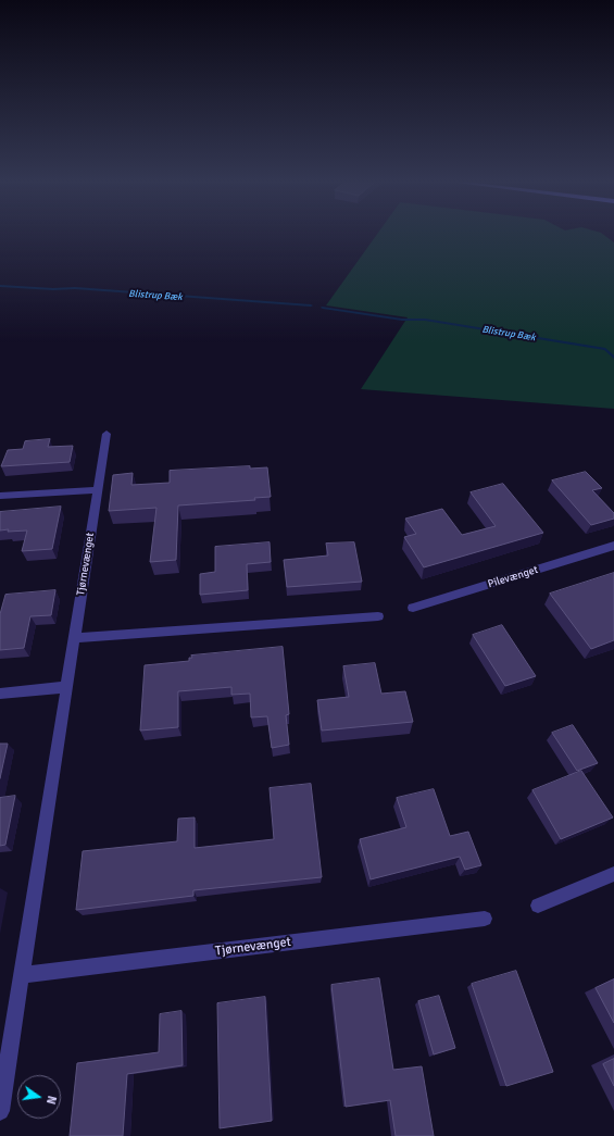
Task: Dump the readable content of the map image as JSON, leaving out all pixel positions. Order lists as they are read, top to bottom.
{
  "streets": {
    "street": ["Tjørnevænget", "Pilevænget"]
  },
  "water": ["Blistrup Bæk"],
  "north": "right"
}
